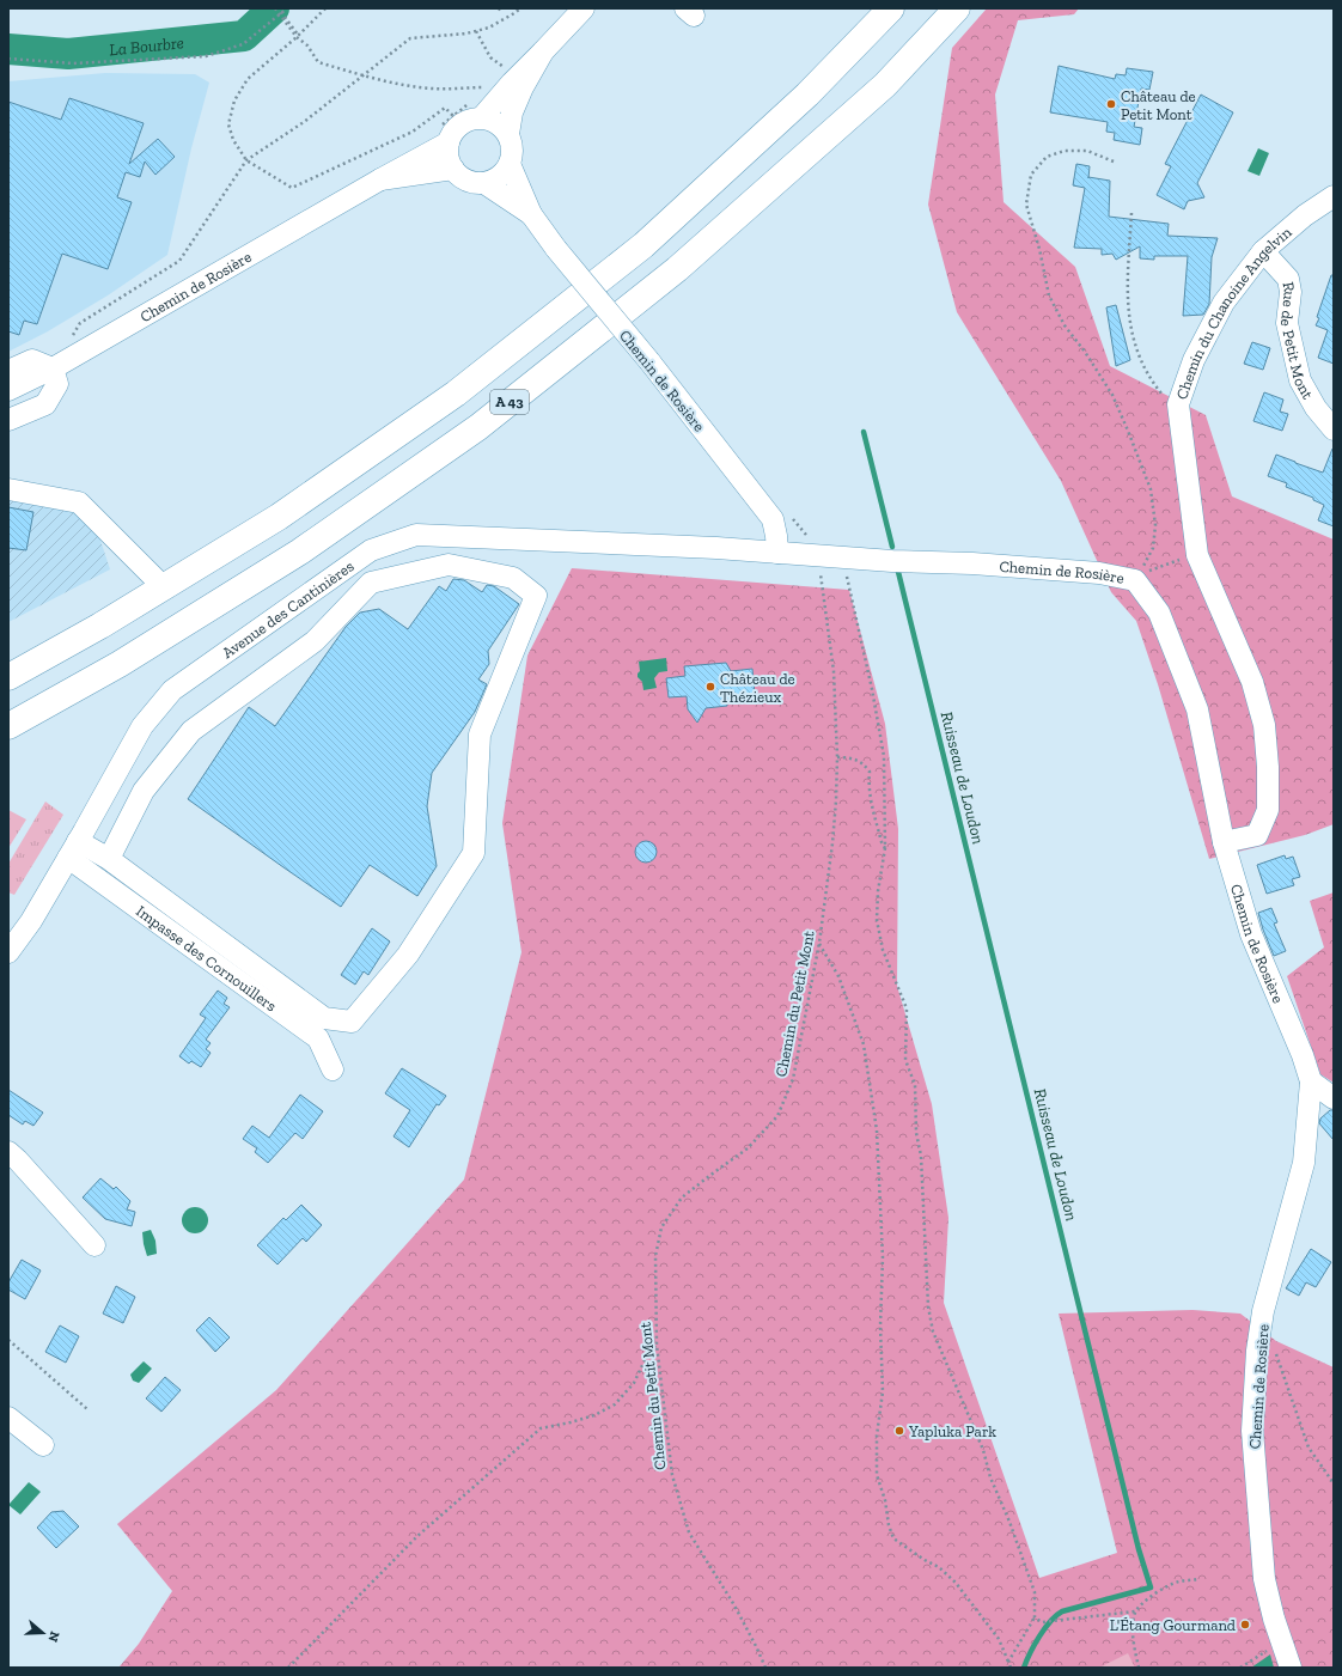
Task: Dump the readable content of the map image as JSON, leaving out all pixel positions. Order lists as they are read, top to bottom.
{
  "streets": {
    "highway": ["A 43"],
    "street": [
      "Chemin de Rosière",
      "Chemin du Chanoine Angelvin",
      "Rue de Petit Mont",
      "Avenue des Cantinières",
      "Impasse des Cornouillers"
    ],
    "path": ["Chemin du Petit Mont"]
  },
  "crossings": [
    ["Chemin de Rosière", "Chemin du Chanoine Angelvin"],
    ["Chemin de Rosière", "Avenue des Cantinières"],
    ["Chemin de Rosière", "Chemin du Petit Mont"],
    ["Chemin du Chanoine Angelvin", "Rue de Petit Mont"],
    ["Avenue des Cantinières", "Impasse des Cornouillers"]
  ],
  "water": ["La Bourbre", "Ruisseau de Loudon"],
  "places": [
    "Château de Petit Mont",
    "Château de Thézieux",
    "Yapluka Park",
    "L'Étang Gourmand"
  ],
  "north": "right"
}
